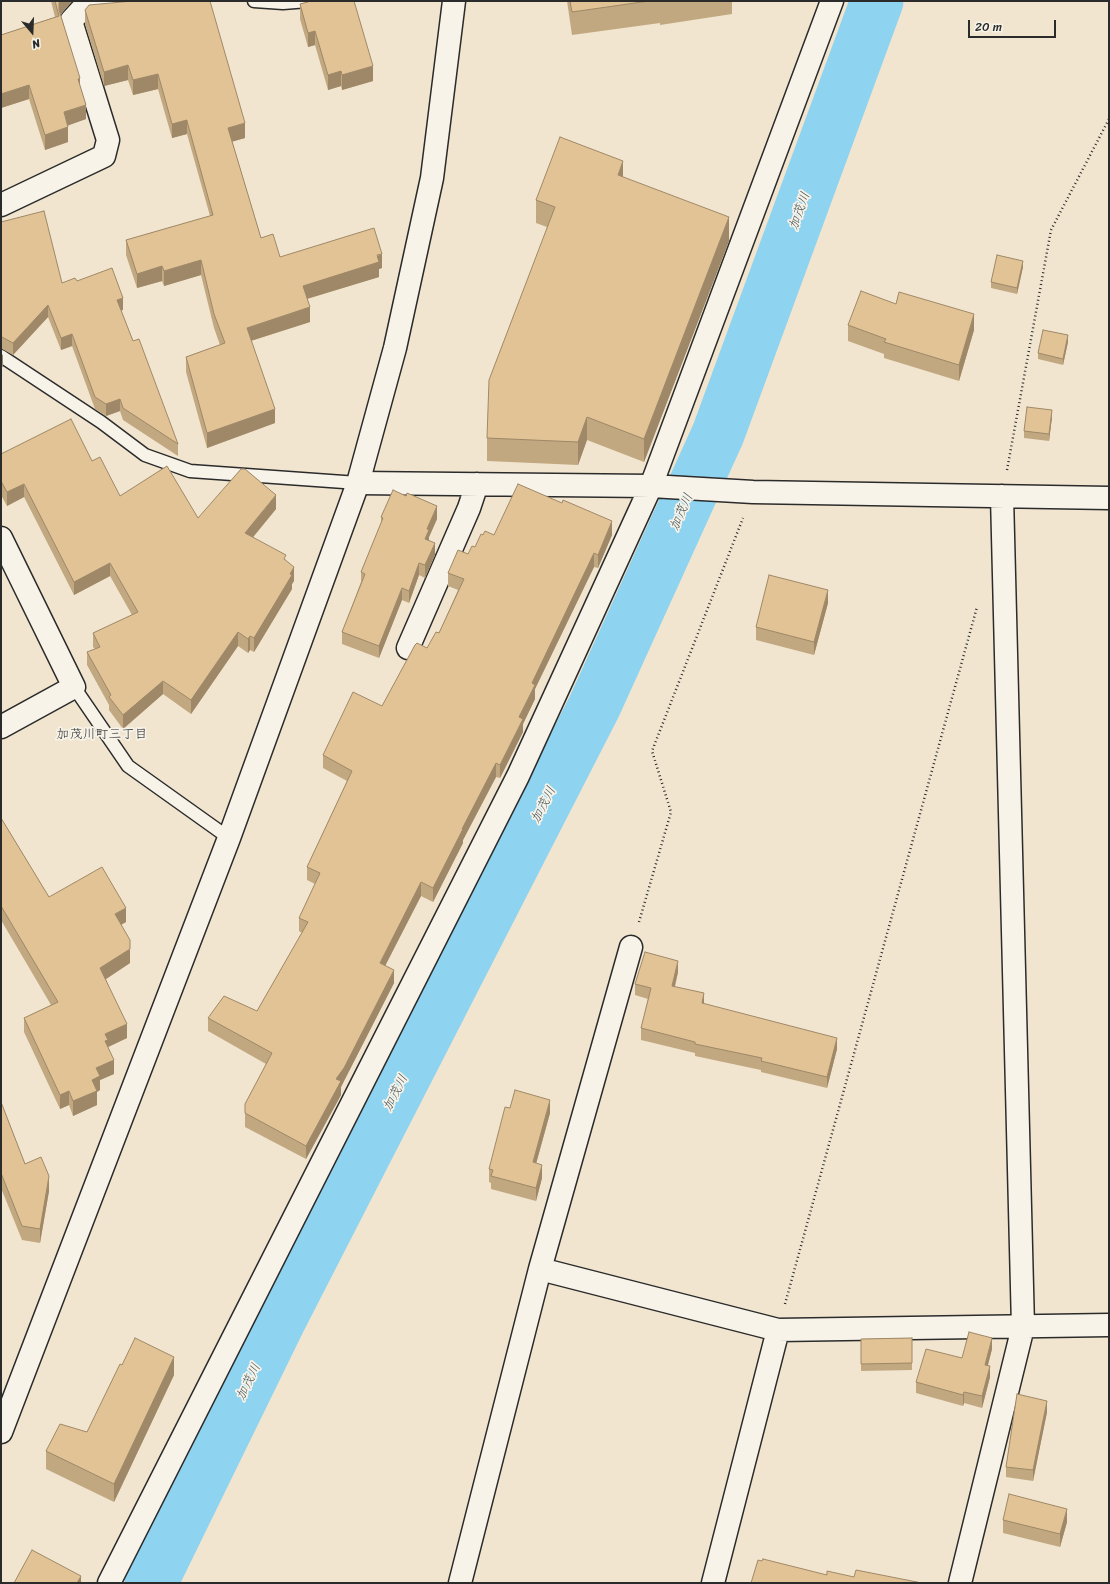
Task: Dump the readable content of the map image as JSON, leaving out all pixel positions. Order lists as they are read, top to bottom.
{
  "districts": ["加茂川町三丁目"],
  "water": ["加茂川"],
  "scale_bar": "20 m",
  "north": "bottom"
}
